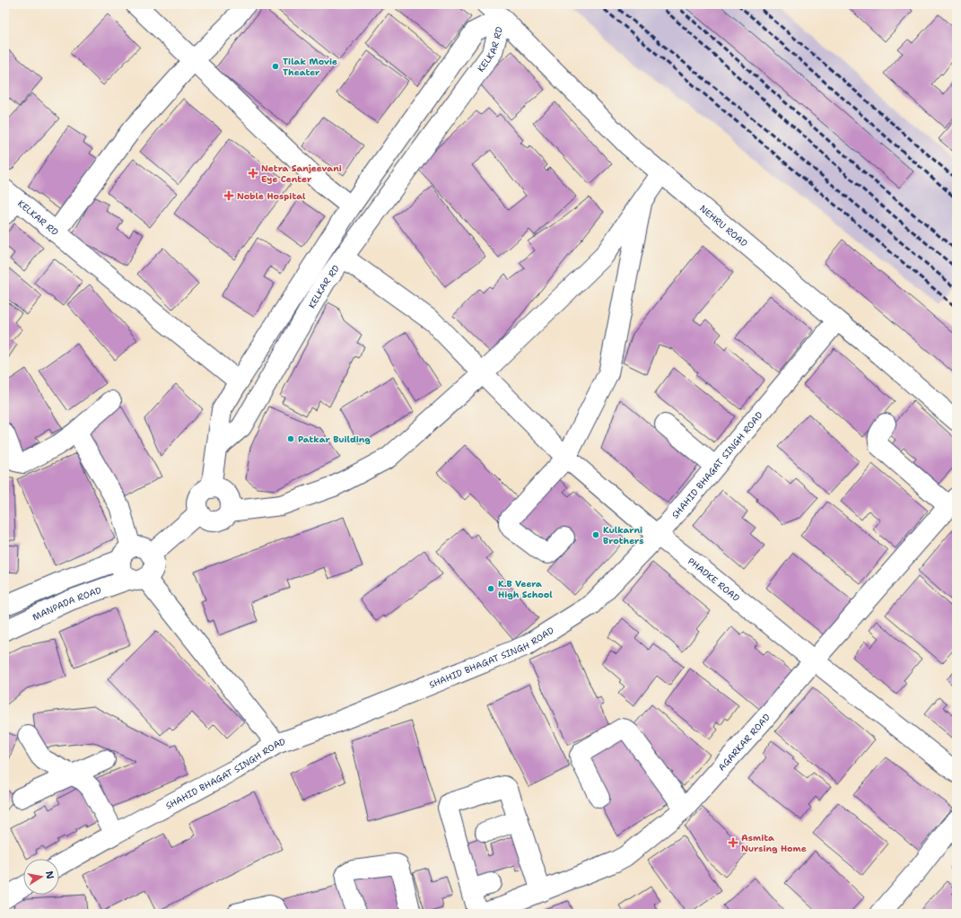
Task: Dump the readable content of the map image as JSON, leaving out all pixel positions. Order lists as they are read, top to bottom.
{
  "streets": {
    "street": [
      "KELKAR RD",
      "NEHRU ROAD",
      "SHAHID BHAGAT SINGH ROAD",
      "PHADKE ROAD",
      "MANPADA ROAD",
      "AGARKAR ROAD"
    ]
  },
  "crossings": [
    ["KELKAR RD", "NEHRU ROAD"],
    ["KELKAR RD", "PHADKE ROAD"],
    ["NEHRU ROAD", "SHAHID BHAGAT SINGH ROAD"],
    ["SHAHID BHAGAT SINGH ROAD", "PHADKE ROAD"],
    ["PHADKE ROAD", "AGARKAR ROAD"]
  ],
  "places": {
    "other": [
      "Tilak Movie Theater",
      "Patkar Building",
      "Kulkarni Brothers",
      "K.B Veera High School"
    ],
    "health": ["Netra Sanjeevani Eye Center", "Noble Hospital", "Asmita Nursing Home"]
  },
  "north": "right"
}
